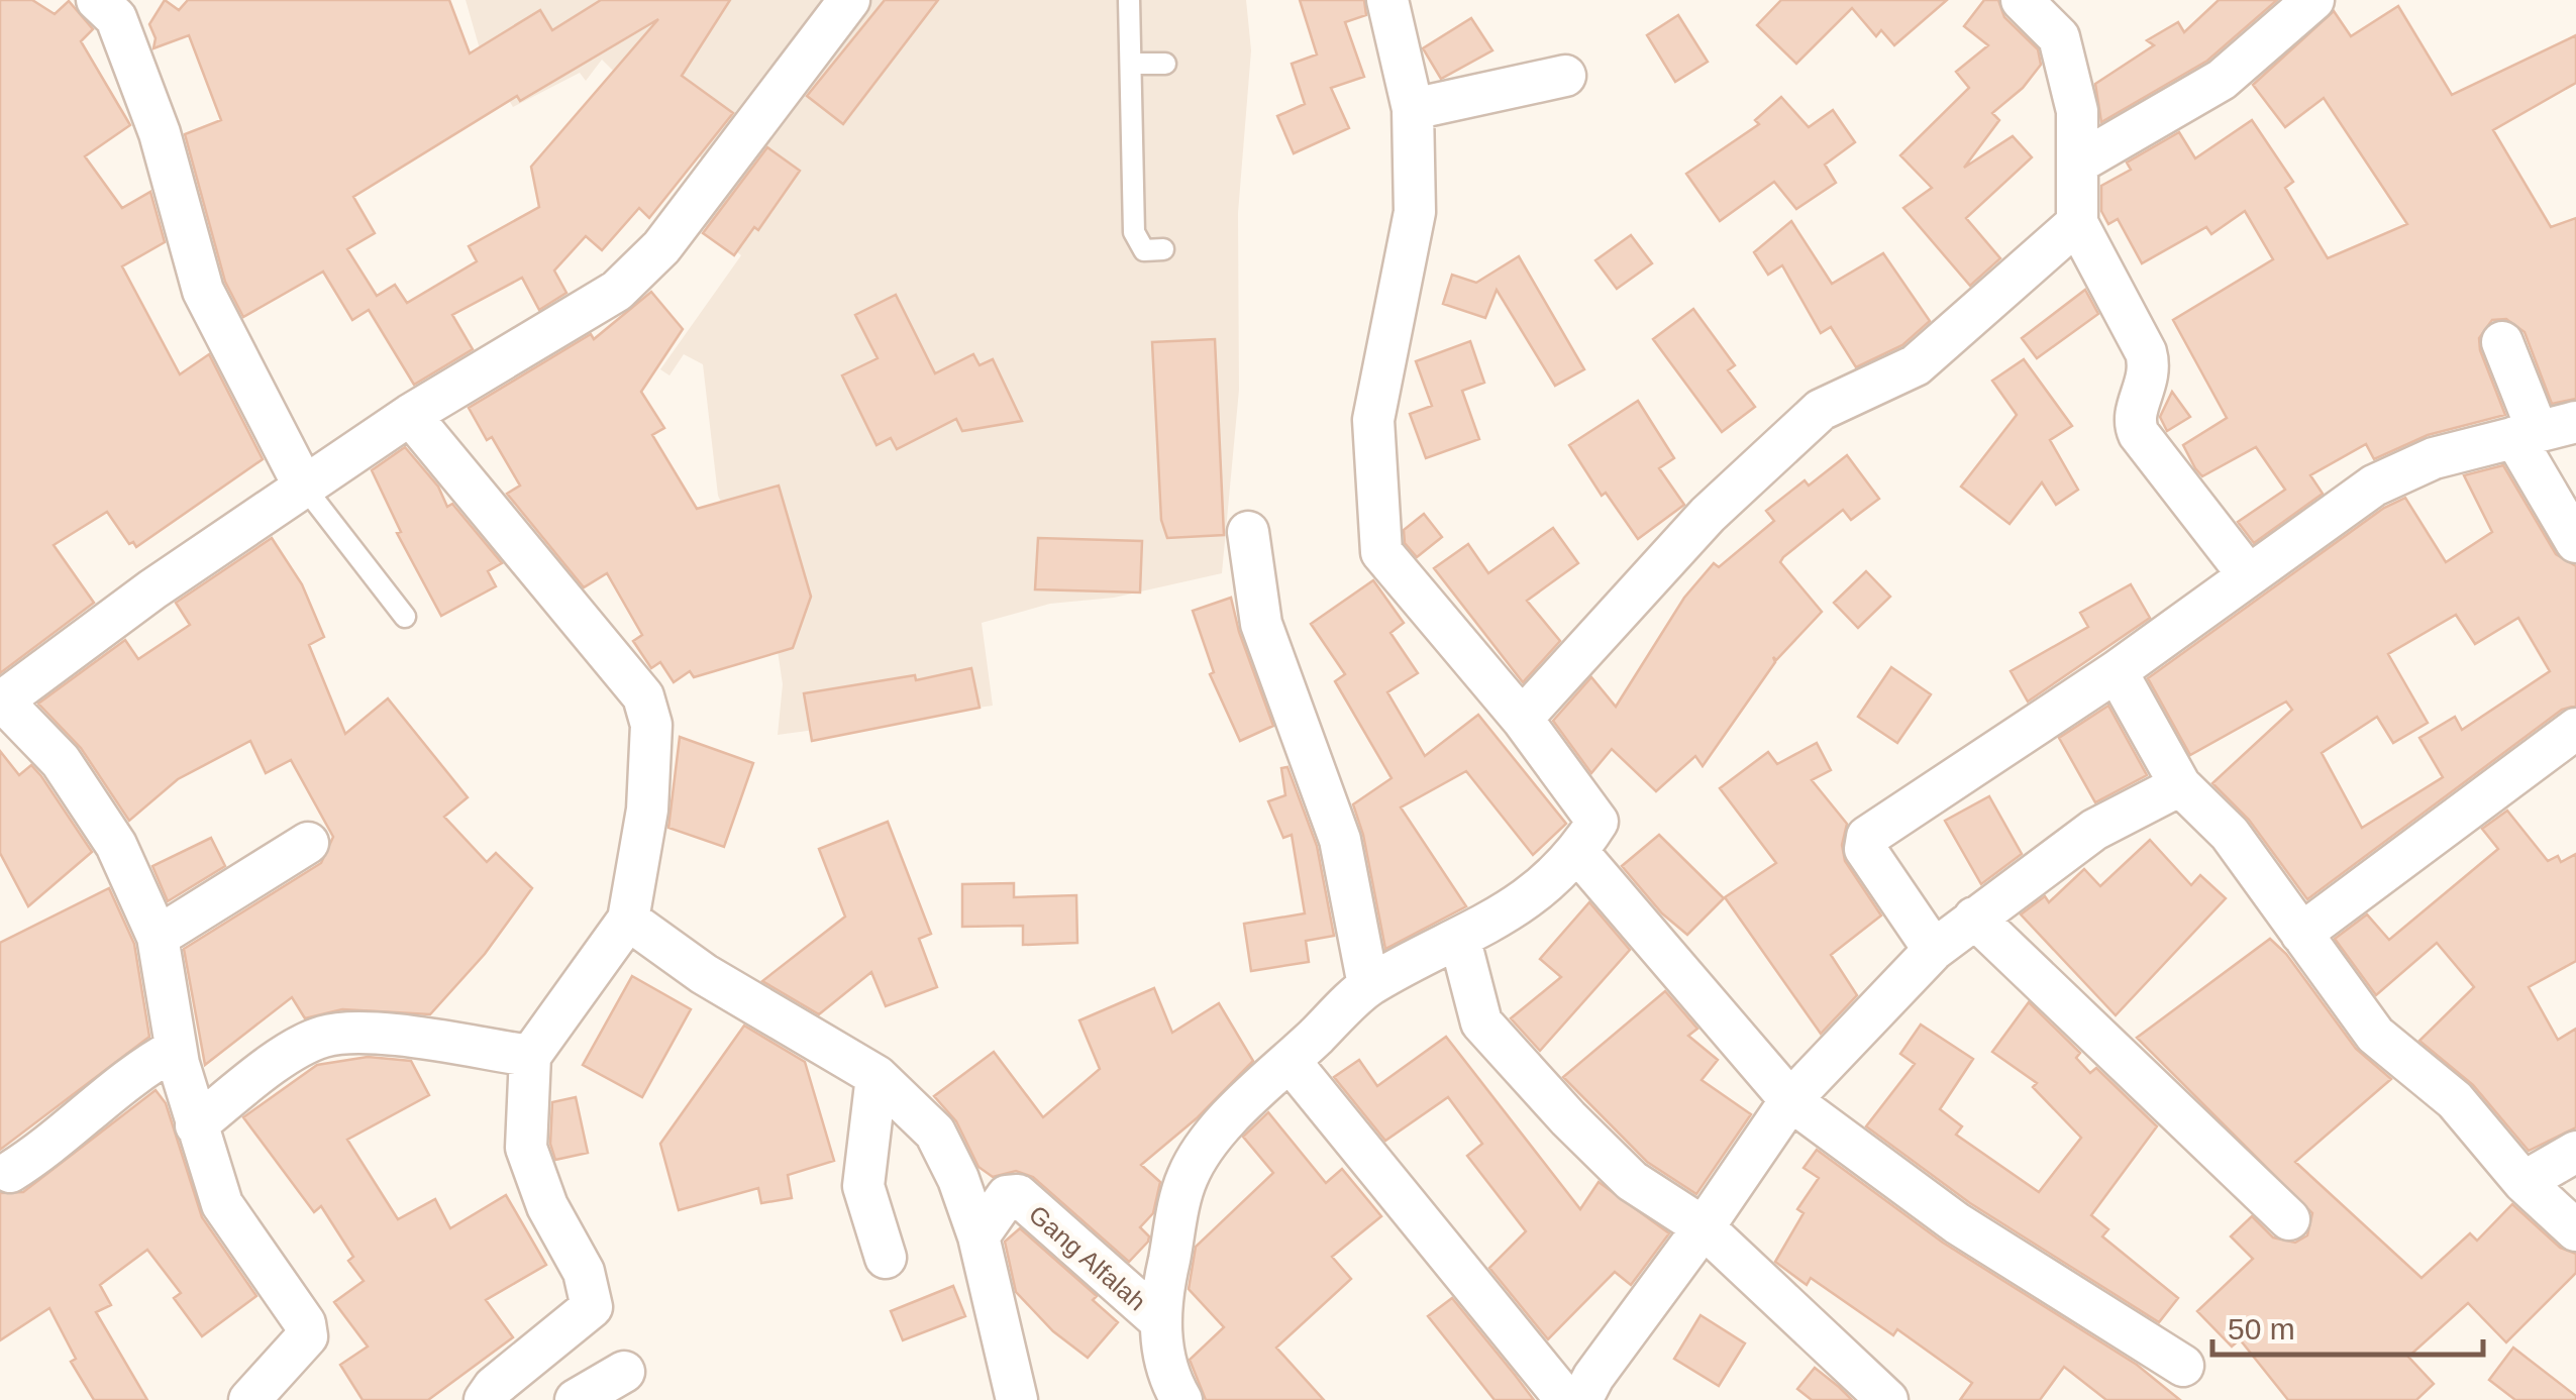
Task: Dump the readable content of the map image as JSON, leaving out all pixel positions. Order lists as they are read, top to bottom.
{
  "streets": {
    "street": ["Gang Alfalah"]
  },
  "scale_bar": "50 m"
}
